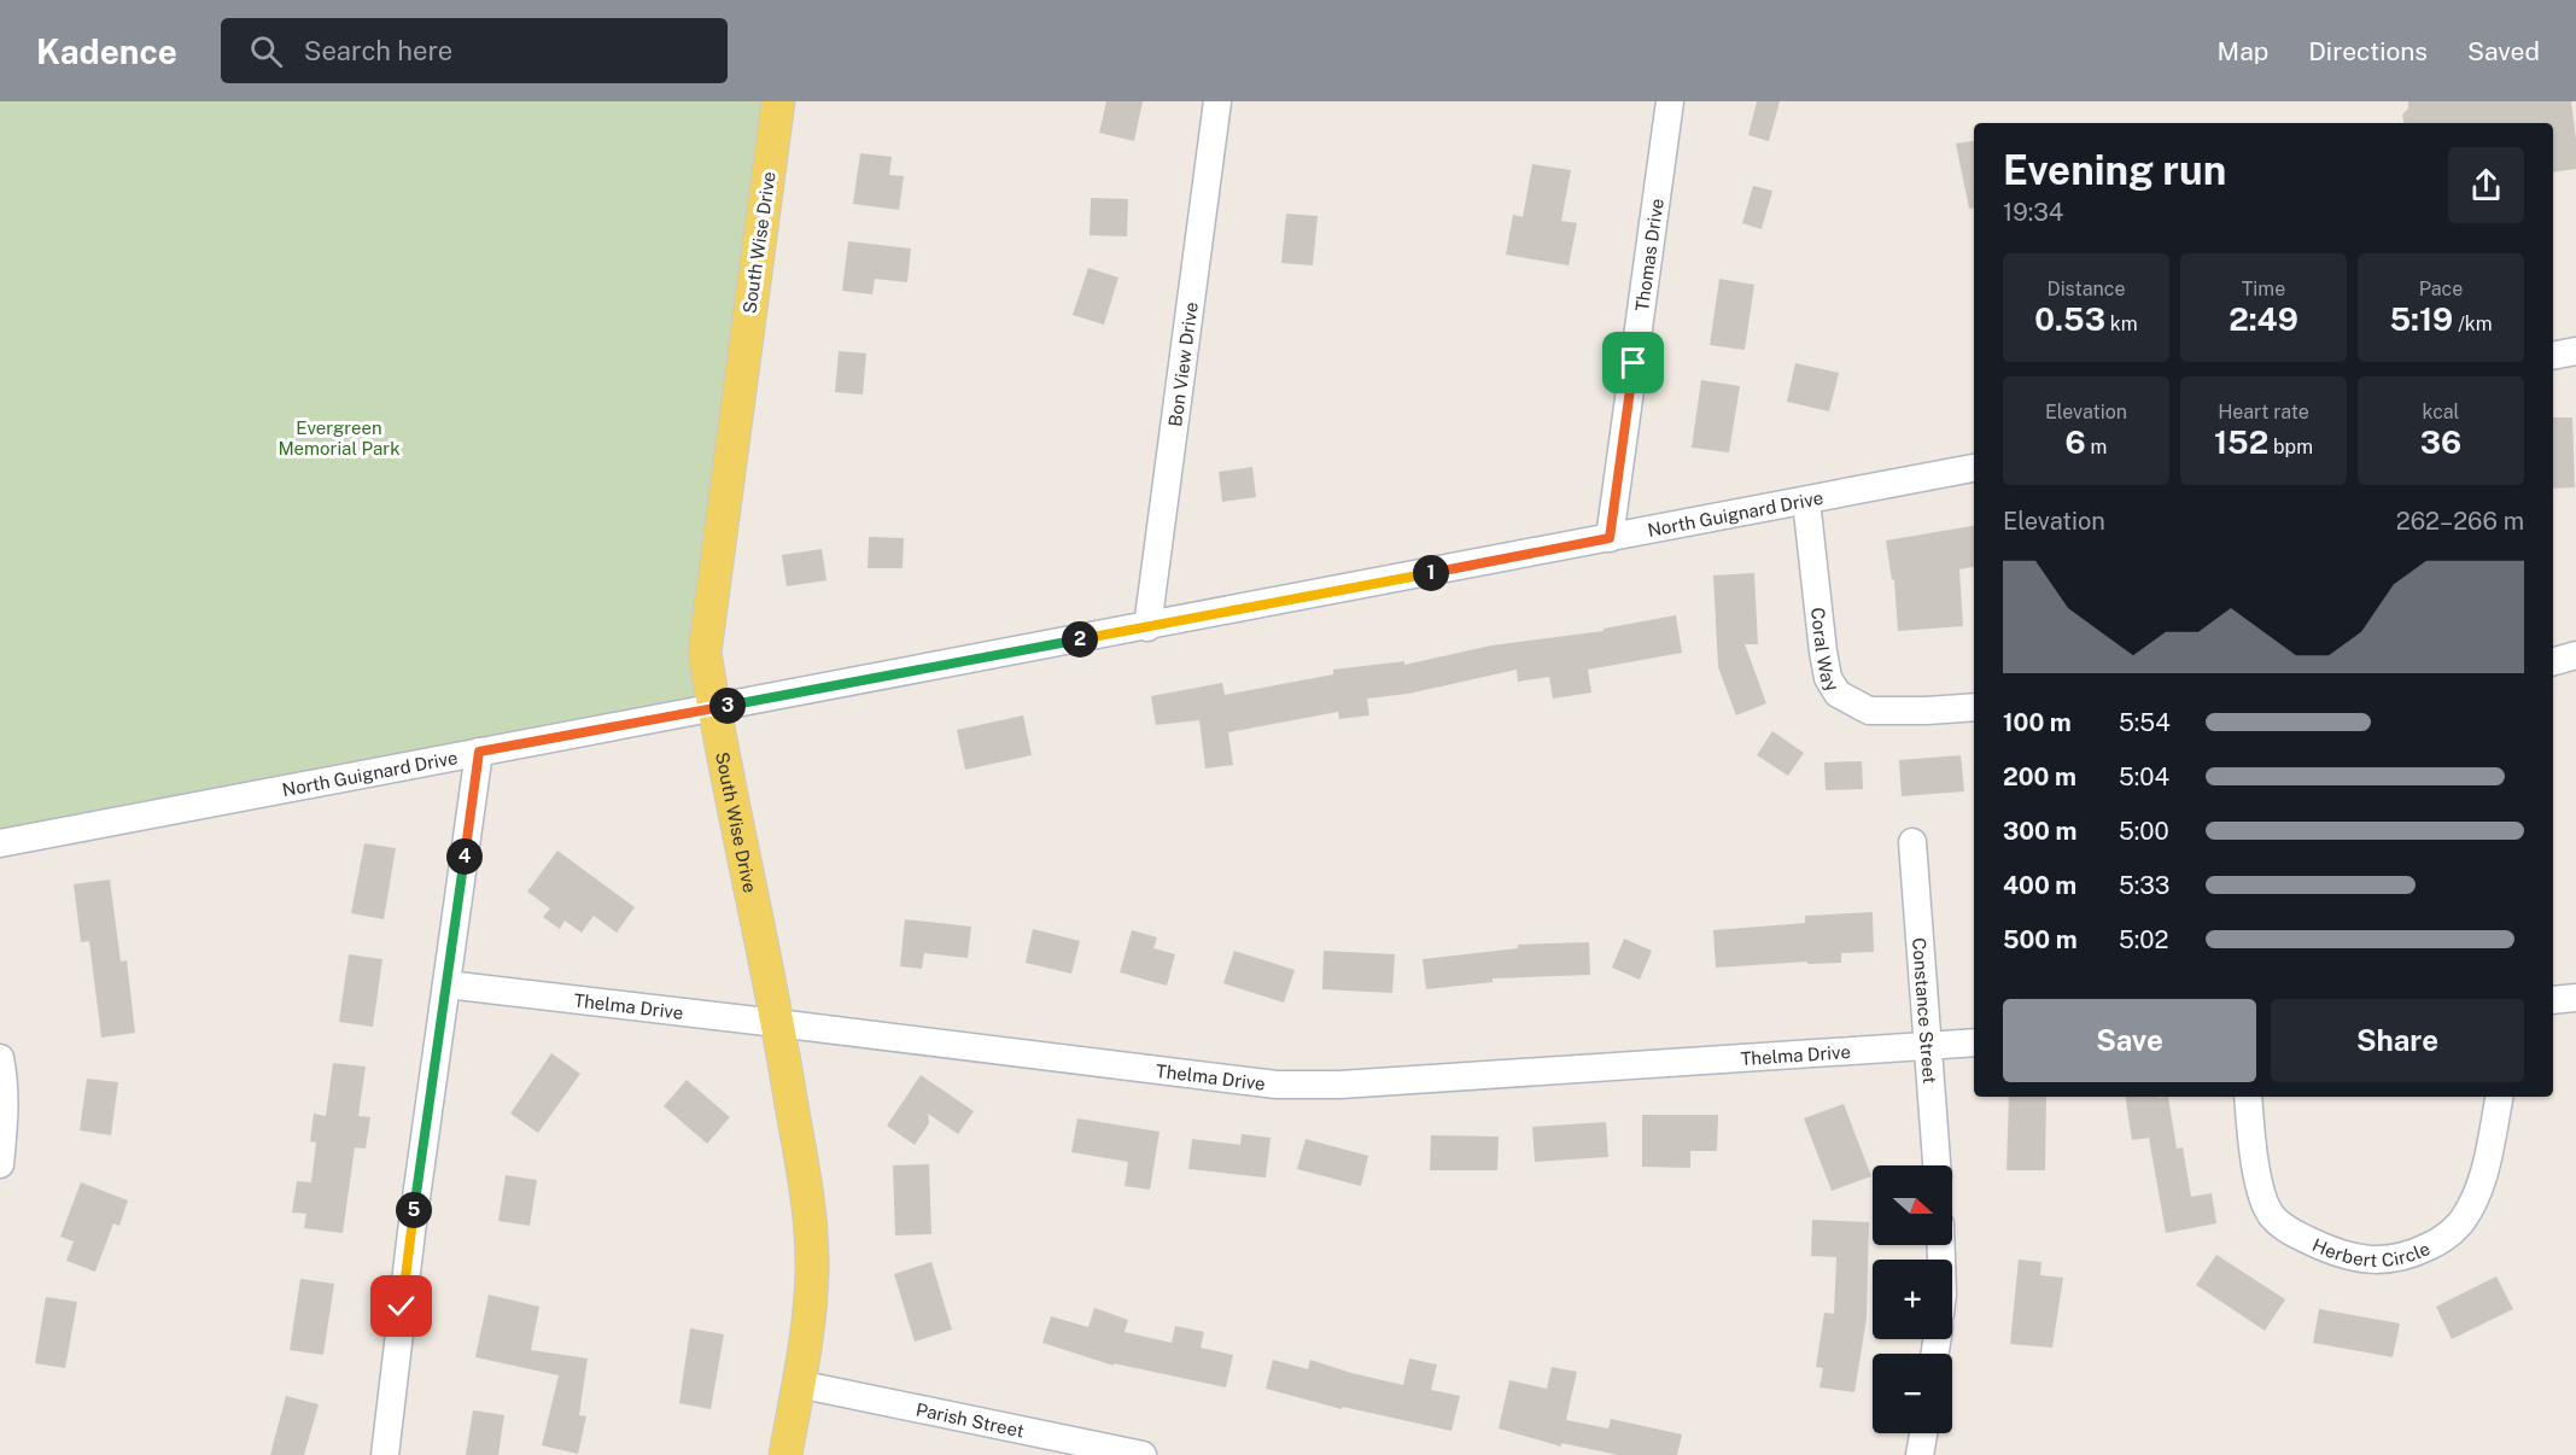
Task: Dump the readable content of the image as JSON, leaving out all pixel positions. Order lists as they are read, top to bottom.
{
  "streets": {
    "main road": ["South Wise Drive"],
    "street": [
      "Thomas Drive",
      "Bon View Drive",
      "North Guignard Drive",
      "Coral Way",
      "Thelma Drive",
      "Constance Street",
      "Herbert Circle",
      "Parish Street"
    ]
  },
  "crossings": [
    ["South Wise Drive", "North Guignard Drive"],
    ["South Wise Drive", "Thelma Drive"],
    ["South Wise Drive", "Parish Street"],
    ["Thomas Drive", "North Guignard Drive"],
    ["Bon View Drive", "North Guignard Drive"],
    ["North Guignard Drive", "Coral Way"],
    ["Thelma Drive", "Constance Street"]
  ],
  "parks": ["Evergreen Memorial Park"],
  "north": "right",
  "page": {
    "header": "Kadence",
    "search": "Search here",
    "nav": ["Map", "Directions", "Saved"],
    "heading": ["Evening run", "19:34"],
    "stats": [
      ["Distance", "0.53 km"],
      ["Time", "2:49"],
      ["Pace", "5:19 /km"],
      ["Elevation", "6 m"],
      ["Heart rate", "152 bpm"],
      ["kcal", "36"]
    ],
    "chart": ["Elevation", "262–266 m"],
    "pins": [
      "1",
      "2",
      "3",
      "4",
      "5"
    ],
    "list": [
      {
        "name": "100 m",
        "note": "5:54"
      },
      {
        "name": "200 m",
        "note": "5:04"
      },
      {
        "name": "300 m",
        "note": "5:00"
      },
      {
        "name": "400 m",
        "note": "5:33"
      },
      {
        "name": "500 m",
        "note": "5:02"
      }
    ],
    "buttons": ["Save", "Share"],
    "map_buttons": ["+", "−"]
  }
}
